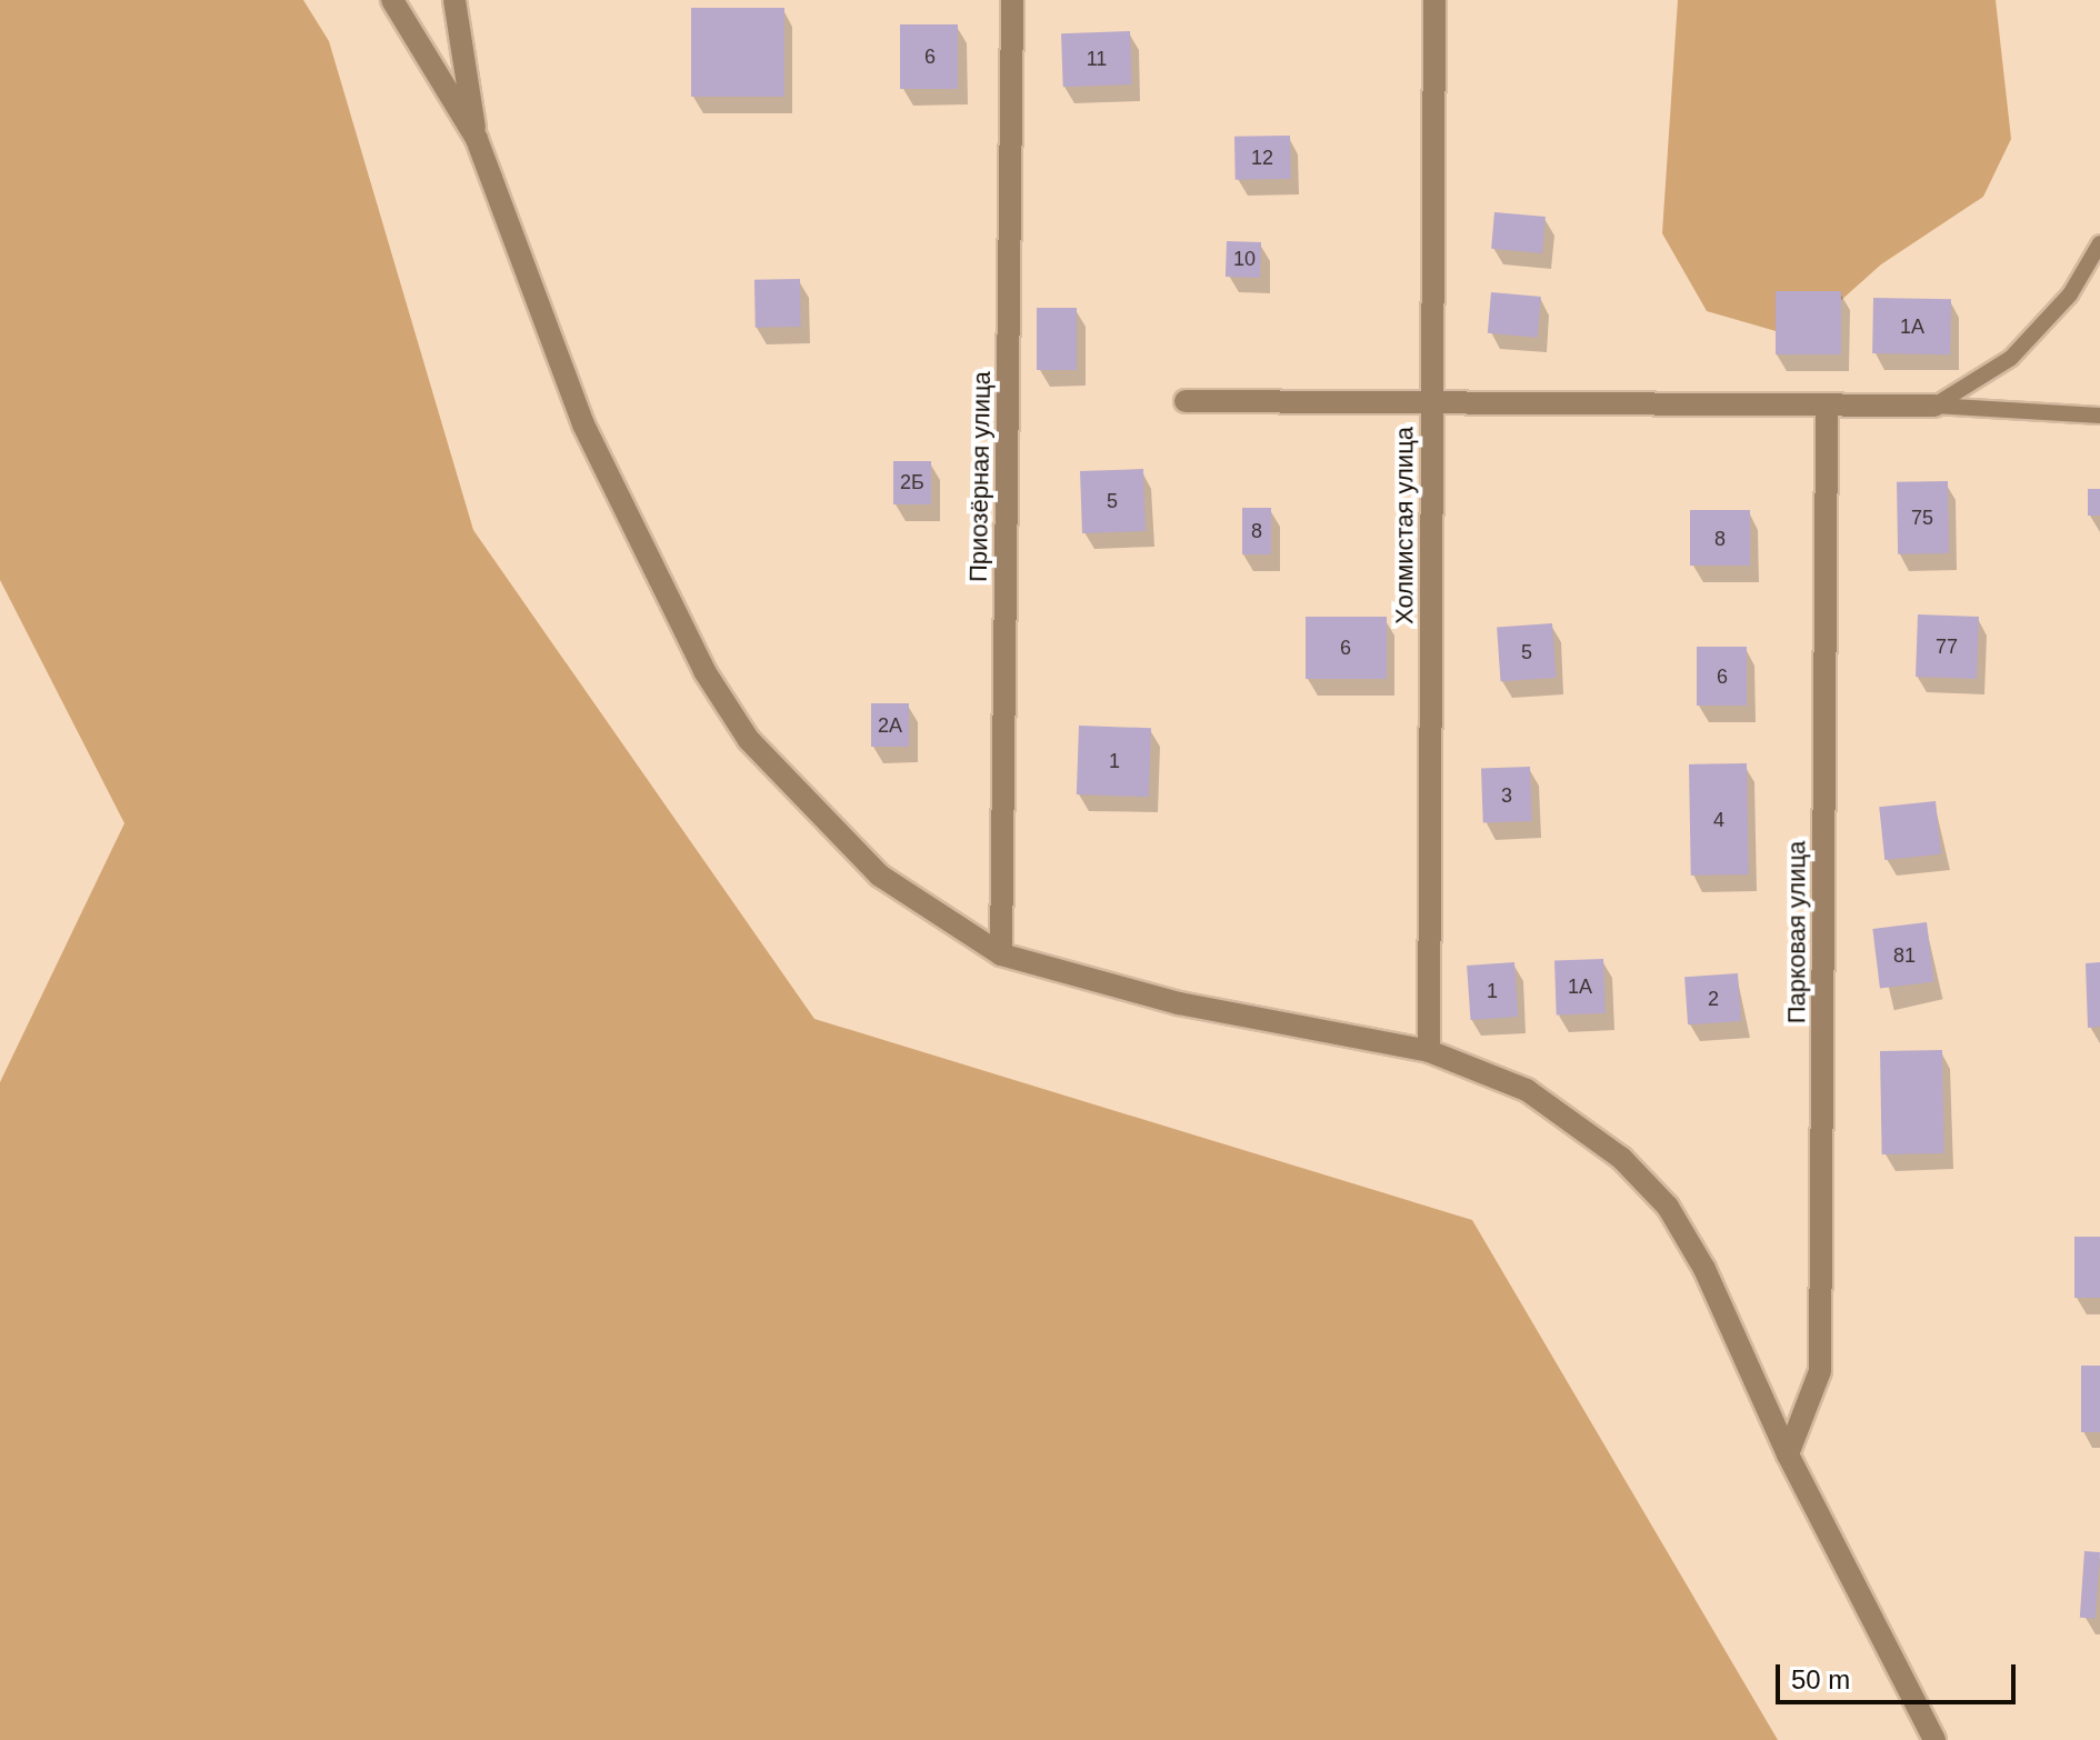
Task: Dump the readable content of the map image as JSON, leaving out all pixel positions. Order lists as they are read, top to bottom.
{
  "streets": {
    "street": ["Приозёрная улица", "Холмистая улица", "Парковая улица"]
  },
  "house_numbers": [
    "6",
    "11",
    "12",
    "10",
    "1А",
    "2Б",
    "5",
    "75",
    "8",
    "8",
    "77",
    "6",
    "5",
    "6",
    "2А",
    "1",
    "3",
    "4",
    "81",
    "1А",
    "1",
    "2"
  ],
  "scale_bar": "50 m"
}
